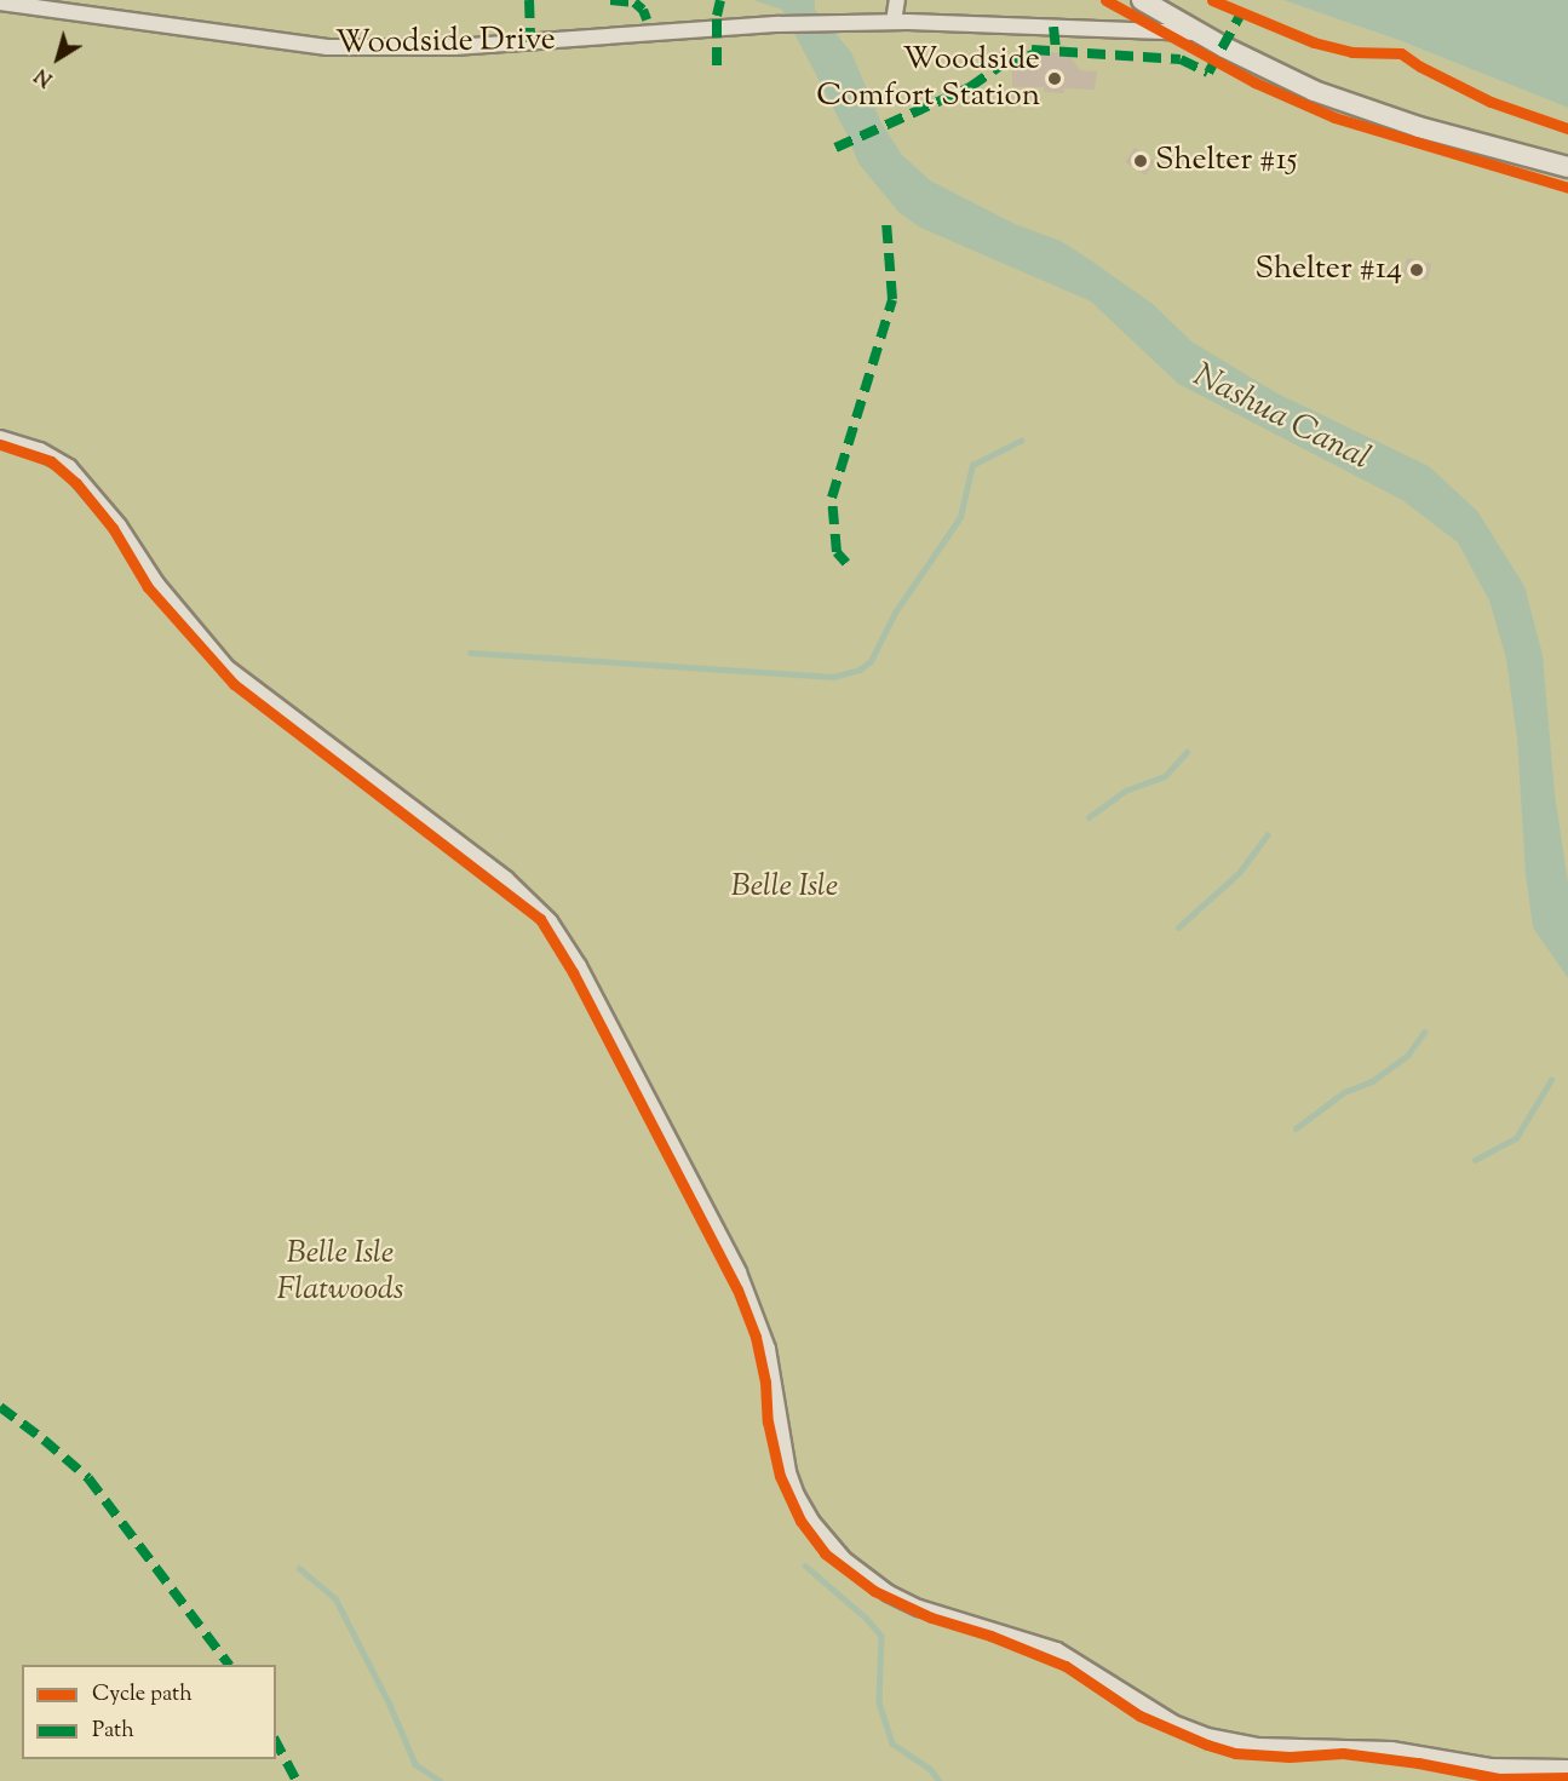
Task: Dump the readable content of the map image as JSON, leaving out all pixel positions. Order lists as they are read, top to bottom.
{
  "streets": {
    "street": ["Woodside Drive"]
  },
  "water": ["Nashua Canal"],
  "parks": ["Belle Isle", "Belle Isle Flatwoods"],
  "places": ["Woodside Comfort Station", "Shelter #15", "Shelter #14"],
  "legend": ["Cycle path", "Path"],
  "north": "bottom left"
}
